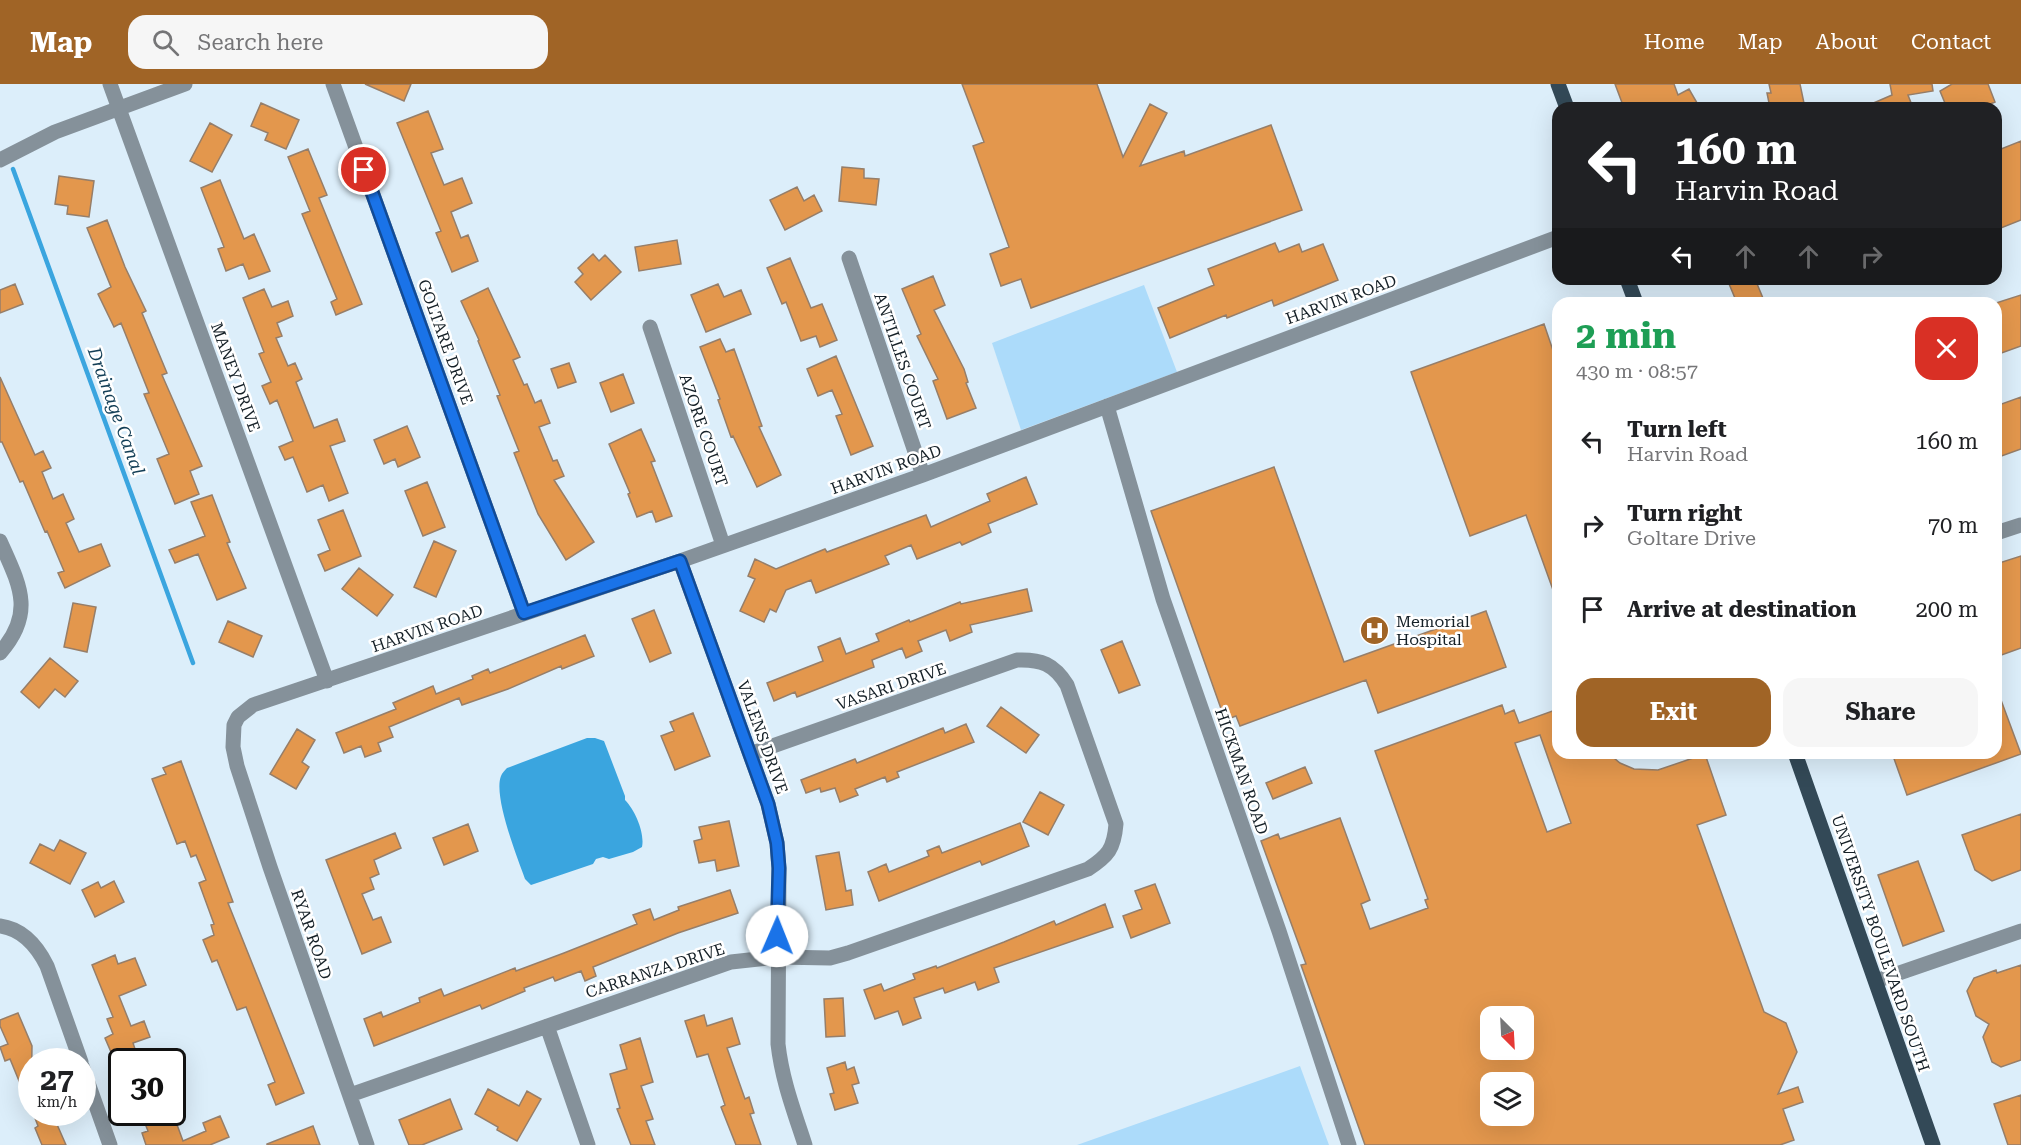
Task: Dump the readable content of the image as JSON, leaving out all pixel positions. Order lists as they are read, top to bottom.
{
  "streets": {
    "main road": ["UNIVERSITY BOULEVARD SOUTH"],
    "street": [
      "HARVIN ROAD",
      "GOLTARE DRIVE",
      "ANTILLES COURT",
      "MANEY DRIVE",
      "AZORE COURT",
      "VASARI DRIVE",
      "VALENS DRIVE",
      "HICKMAN ROAD",
      "RYAR ROAD",
      "CARRANZA DRIVE"
    ]
  },
  "crossings": [
    ["HARVIN ROAD", "GOLTARE DRIVE"],
    ["HARVIN ROAD", "ANTILLES COURT"],
    ["HARVIN ROAD", "MANEY DRIVE"],
    ["HARVIN ROAD", "AZORE COURT"],
    ["HARVIN ROAD", "VALENS DRIVE"],
    ["HARVIN ROAD", "HICKMAN ROAD"],
    ["HARVIN ROAD", "RYAR ROAD"],
    ["VASARI DRIVE", "VALENS DRIVE"],
    ["VASARI DRIVE", "CARRANZA DRIVE"],
    ["VALENS DRIVE", "CARRANZA DRIVE"],
    ["RYAR ROAD", "CARRANZA DRIVE"]
  ],
  "water": ["Drainage Canal"],
  "places": {
    "hospital": ["Memorial Hospital"]
  },
  "north": "bottom right",
  "page": {
    "header": "Map",
    "search": "Search here",
    "nav": [
      "Home",
      "Map",
      "About",
      "Contact"
    ],
    "turn": ["160 m", "Harvin Road"],
    "heading": ["2 min", "430 m · 08:57"],
    "list": [
      {
        "name": "Turn left",
        "note": "Harvin Road",
        "value": "160 m"
      },
      {
        "name": "Turn right",
        "note": "Goltare Drive",
        "value": "70 m"
      },
      {
        "name": "Arrive at destination",
        "value": "200 m"
      }
    ],
    "buttons": ["Exit", "Share"],
    "speed": "27 km/h",
    "limit": "30"
  }
}
